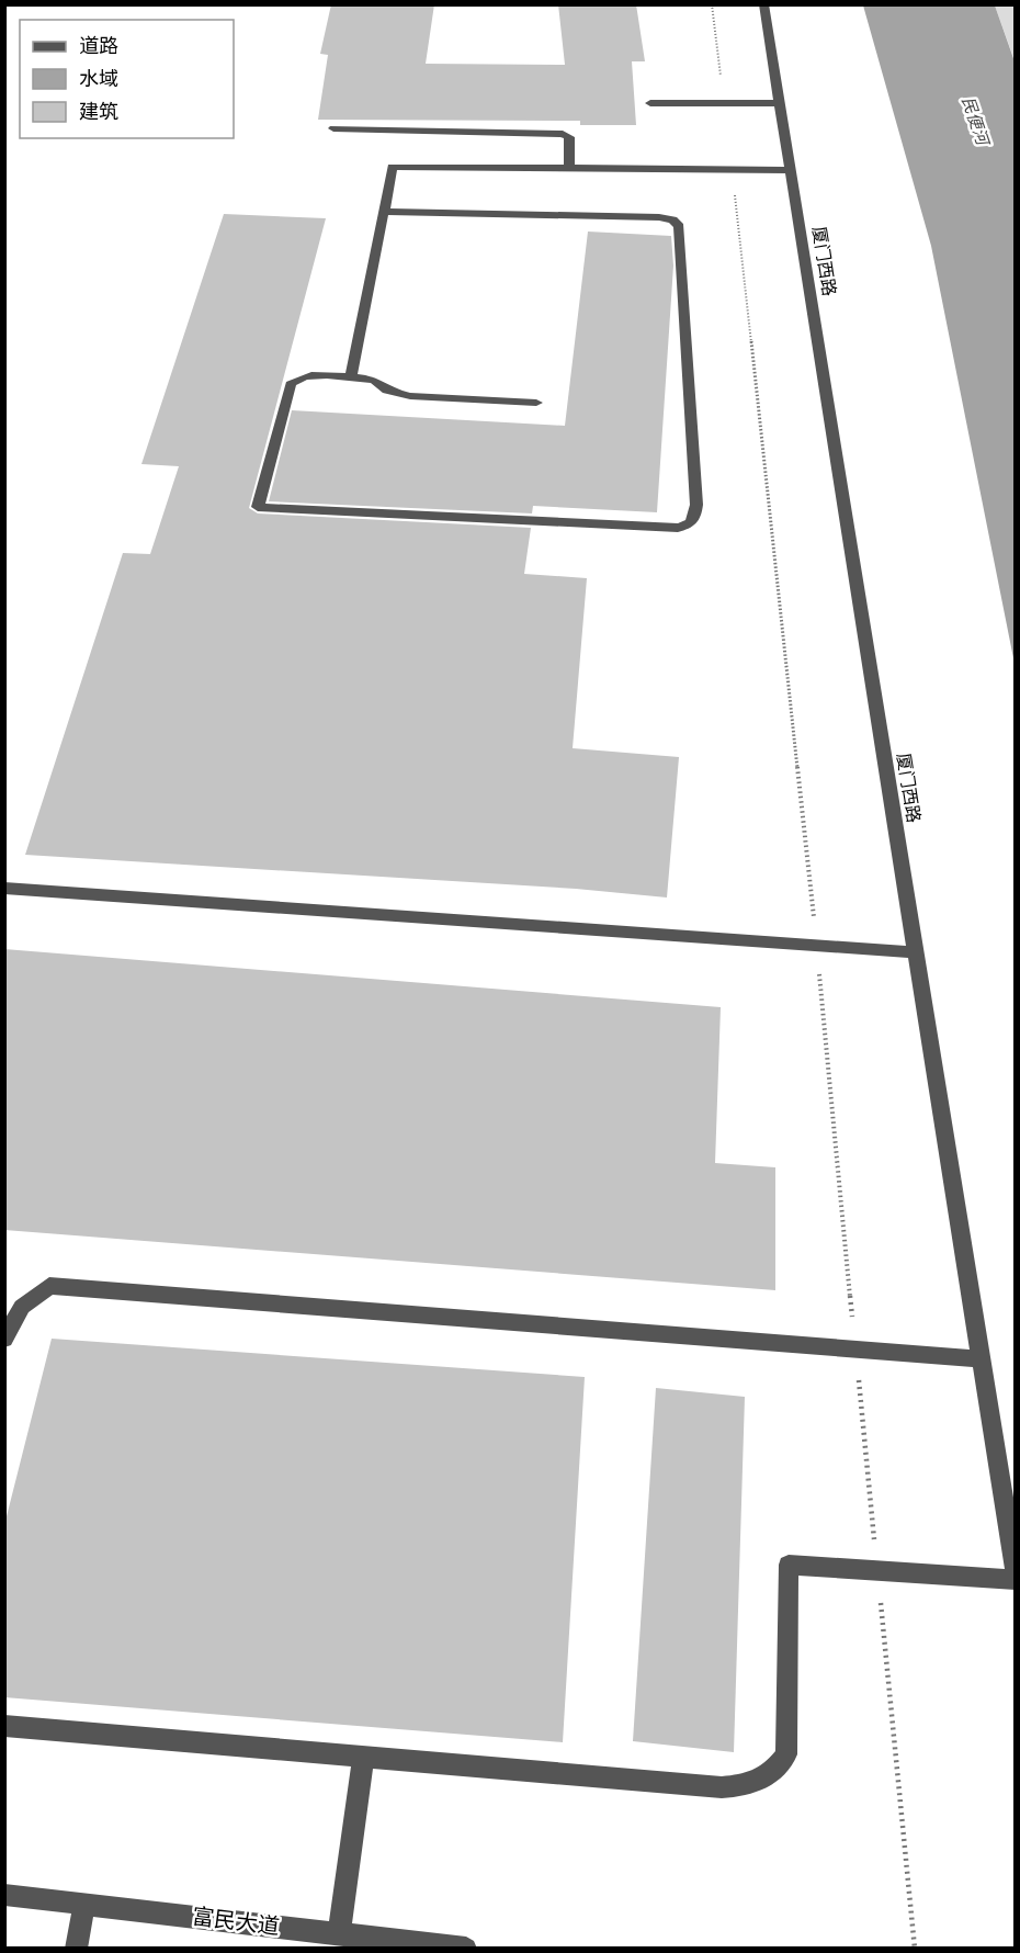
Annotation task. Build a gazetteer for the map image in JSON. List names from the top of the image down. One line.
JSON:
{"streets":{"street":["厦门西路","富民大道"]},"water":["民便河"],"legend":["道路","水域","建筑"]}
